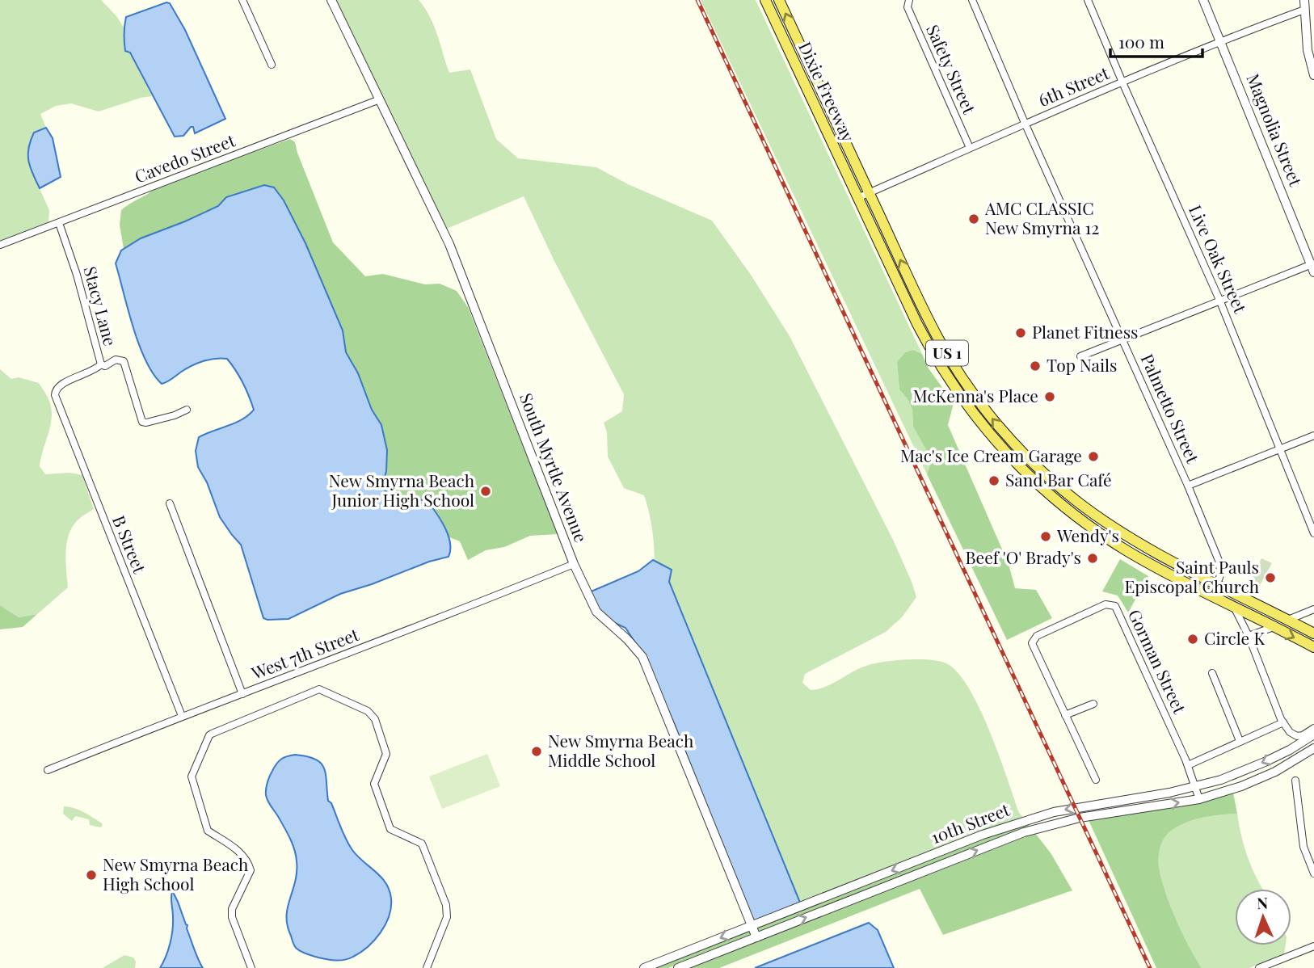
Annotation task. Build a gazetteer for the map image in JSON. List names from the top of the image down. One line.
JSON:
{"streets":{"main road":["Dixie Freeway","US 1"],"street":["Safety Street","6th Street","Magnolia Street","Cavedo Street","Live Oak Street","Stacy Lane","Palmetto Street","South Myrtle Avenue","B Street","West 7th Street","Gorman Street","10th Street"]},"crossings":[["Safety Street","6th Street"],["6th Street","Dixie Freeway"],["6th Street","Magnolia Street"],["6th Street","Live Oak Street"],["6th Street","US 1"],["6th Street","Palmetto Street"],["Dixie Freeway","US 1"],["Cavedo Street","Stacy Lane"],["Cavedo Street","South Myrtle Avenue"],["Stacy Lane","B Street"],["US 1","Palmetto Street"],["South Myrtle Avenue","West 7th Street"],["South Myrtle Avenue","10th Street"],["B Street","West 7th Street"],["Gorman Street","10th Street"]],"places":["AMC CLASSIC New Smyrna 12","Planet Fitness","Top Nails","McKenna's Place","Mac's Ice Cream Garage","Sand Bar Café","New Smyrna Beach Junior High School","Wendy's","Beef 'O' Brady's","Saint Pauls Episcopal Church","Circle K","New Smyrna Beach Middle School","New Smyrna Beach High School"],"scale_bar":"100 m","north":"top"}
